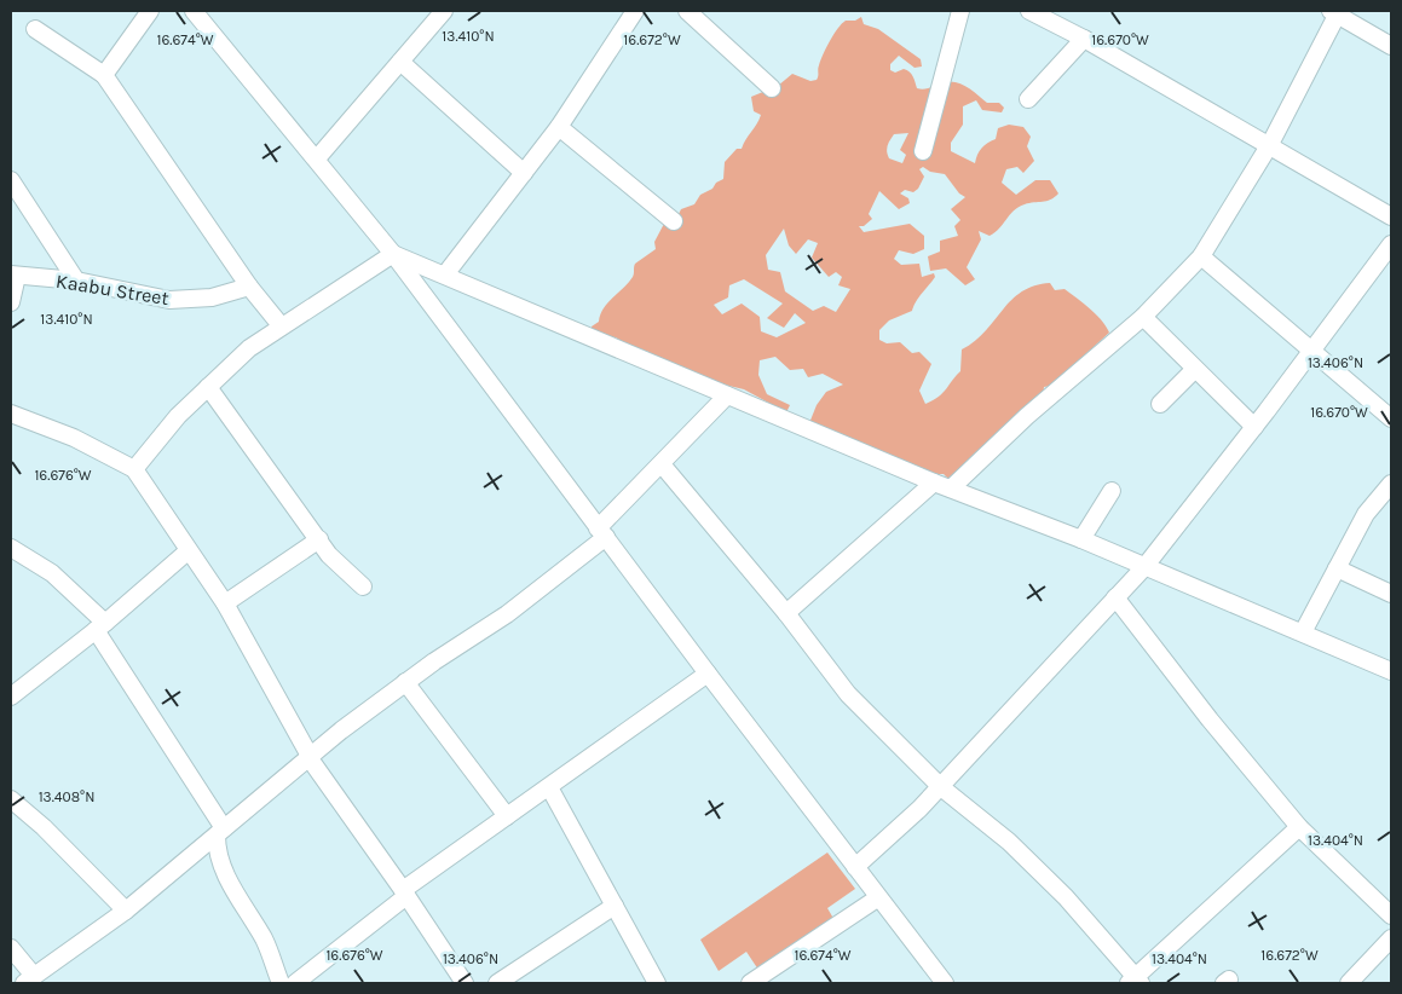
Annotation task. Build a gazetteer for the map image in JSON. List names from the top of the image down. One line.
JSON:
{"streets":{"street":["Kaabu Street"]},"coordinates":["13.410°N","16.674°W","16.672°W","16.670°W","13.406°N","16.676°W","13.408°N","13.404°N"]}
